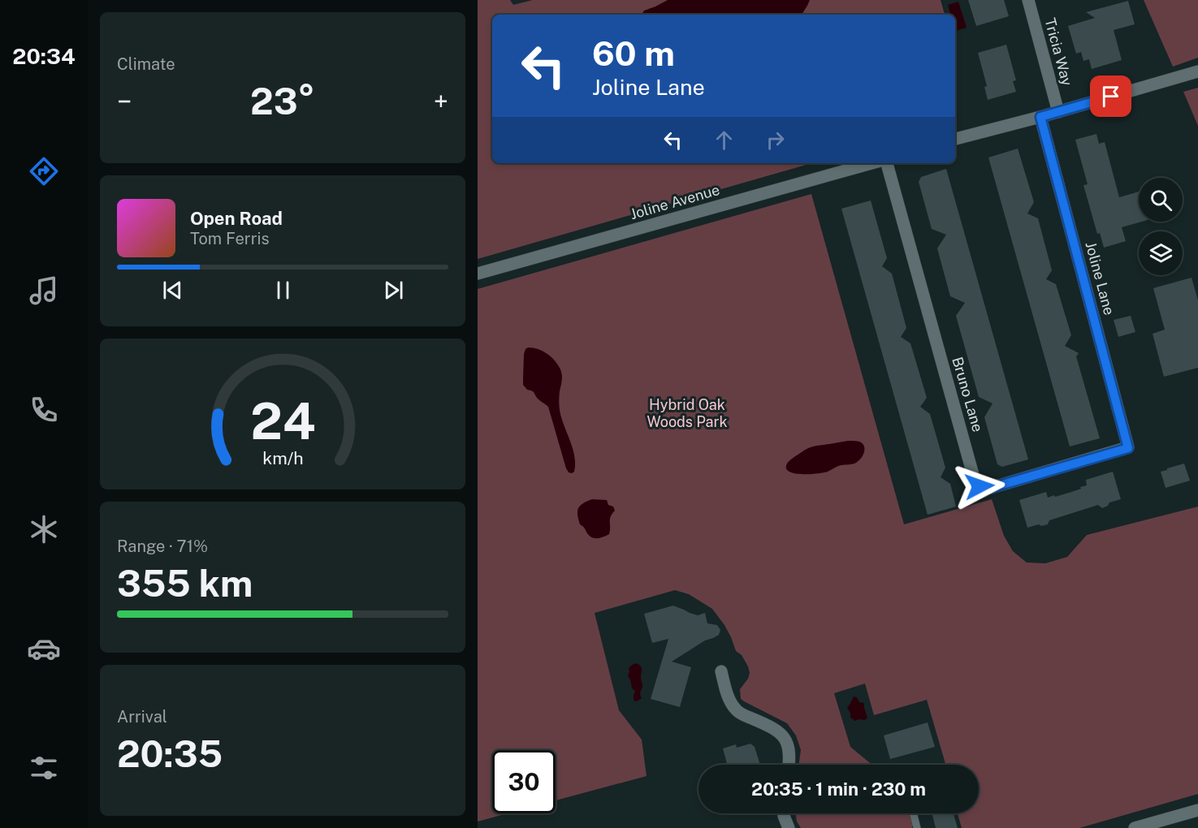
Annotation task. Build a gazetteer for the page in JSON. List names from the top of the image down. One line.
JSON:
{"streets":{"street":["Tricia Way","Joline Avenue","Joline Lane","Bruno Lane"]},"crossings":[["Joline Lane","Bruno Lane"]],"parks":["Hybrid Oak Woods Park"],"page":{"tabs":"20:34","tile":["Climate",["Range · 71%","355 km"],["Arrival","20:35"]],"turn":["60 m","Joline Lane"],"heat":["−","23°","+"],"song":["Open Road","Tom Ferris"],"limit":"30","trip":"20:35 · 1 min · 230 m","gauge":["24","km/h"]}}
